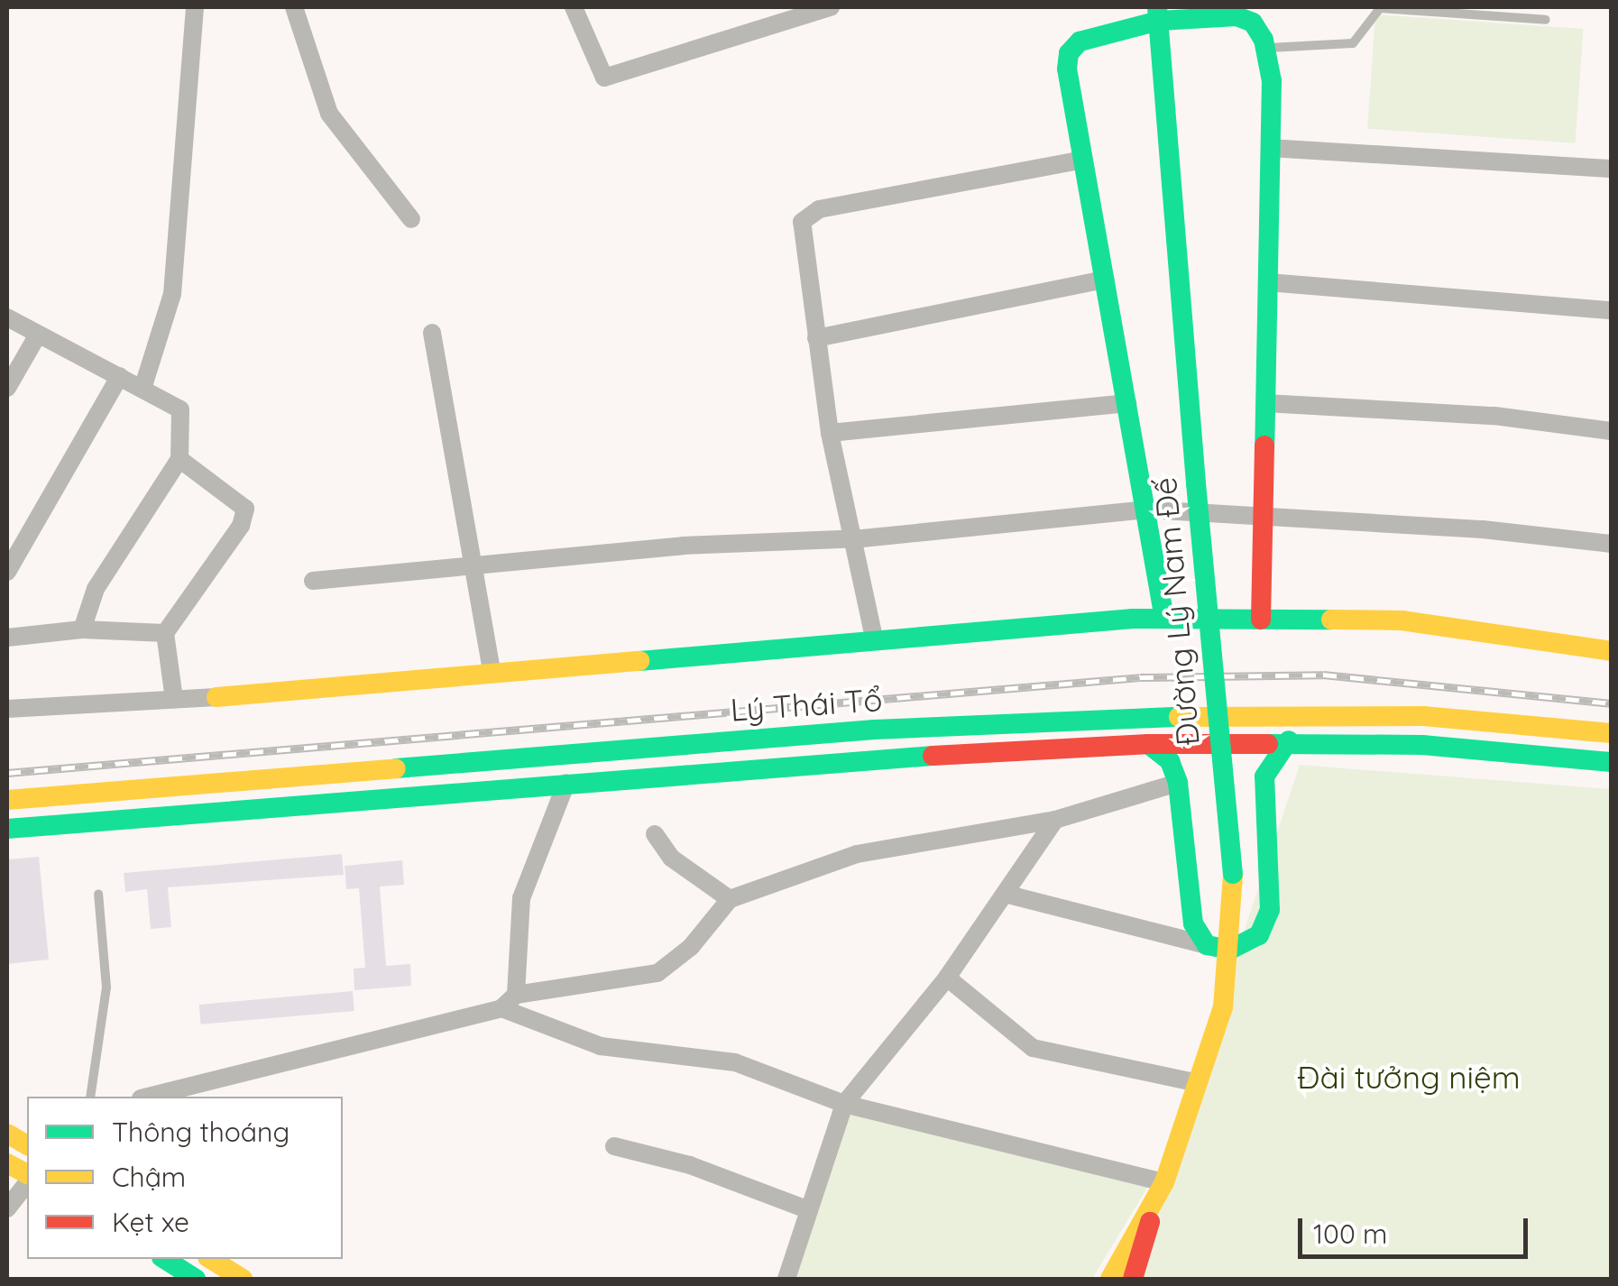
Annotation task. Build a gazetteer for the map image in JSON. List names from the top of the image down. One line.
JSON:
{"streets":{"street":["Đường Lý Nam Đế","Lý Thái Tổ"]},"parks":["Đài tưởng niệm"],"legend":["Thông thoáng","Chậm","Kẹt xe"],"scale_bar":"100 m"}
